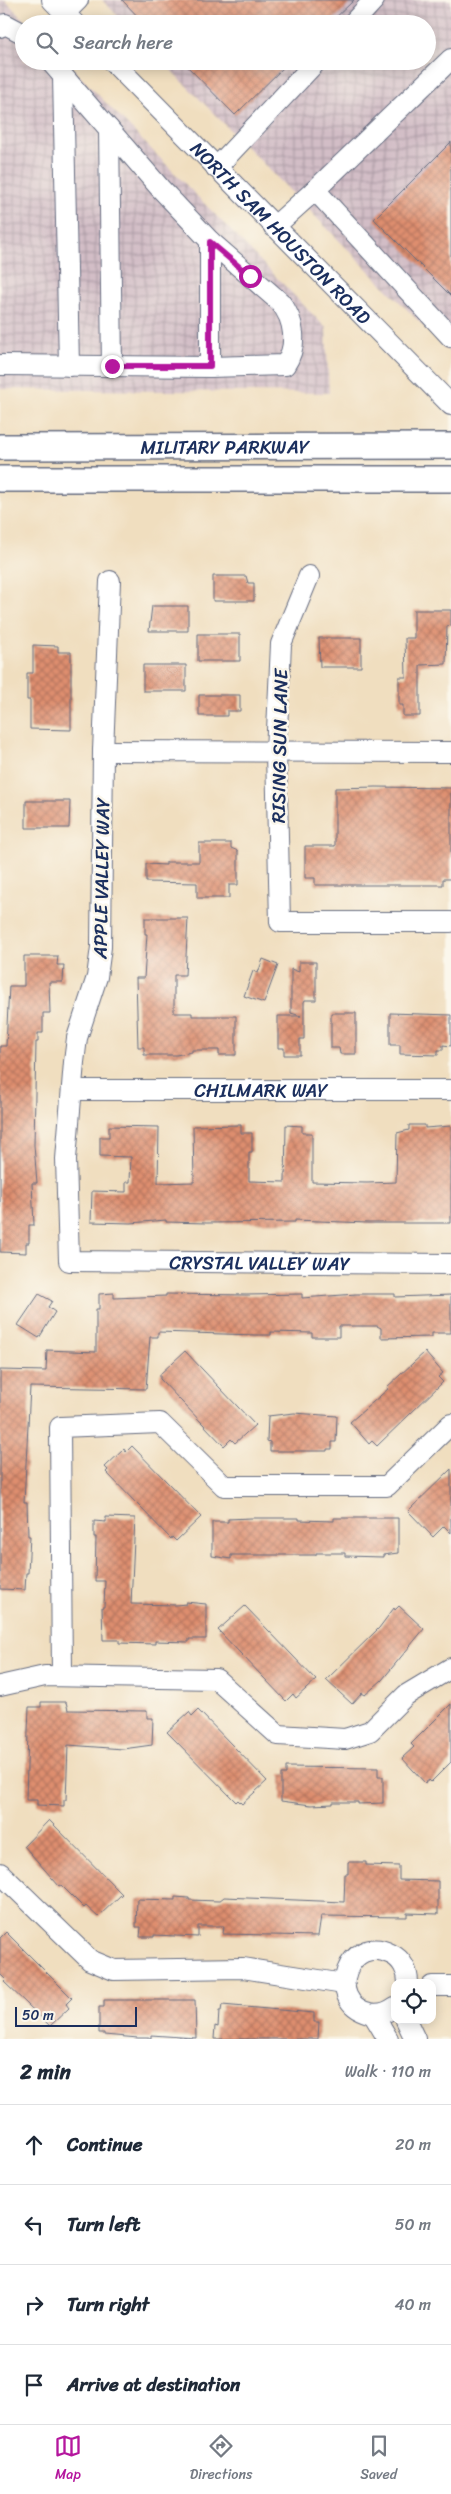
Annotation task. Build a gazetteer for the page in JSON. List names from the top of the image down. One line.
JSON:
{"streets":{"main road":["MILITARY PARKWAY"],"street":["NORTH SAM HOUSTON ROAD","RISING SUN LANE","APPLE VALLEY WAY","CHILMARK WAY","CRYSTAL VALLEY WAY"]},"crossings":[["APPLE VALLEY WAY","CHILMARK WAY"],["APPLE VALLEY WAY","CRYSTAL VALLEY WAY"]],"scale_bar":"50 m","page":{"search":"Search here","scale":"50 m","heading":["2 min","Walk · 110 m"],"list":[["Continue","20 m"],["Turn left","50 m"],["Turn right","40 m"],"Arrive at destination"],"nav":["Map","Directions","Saved"]}}
